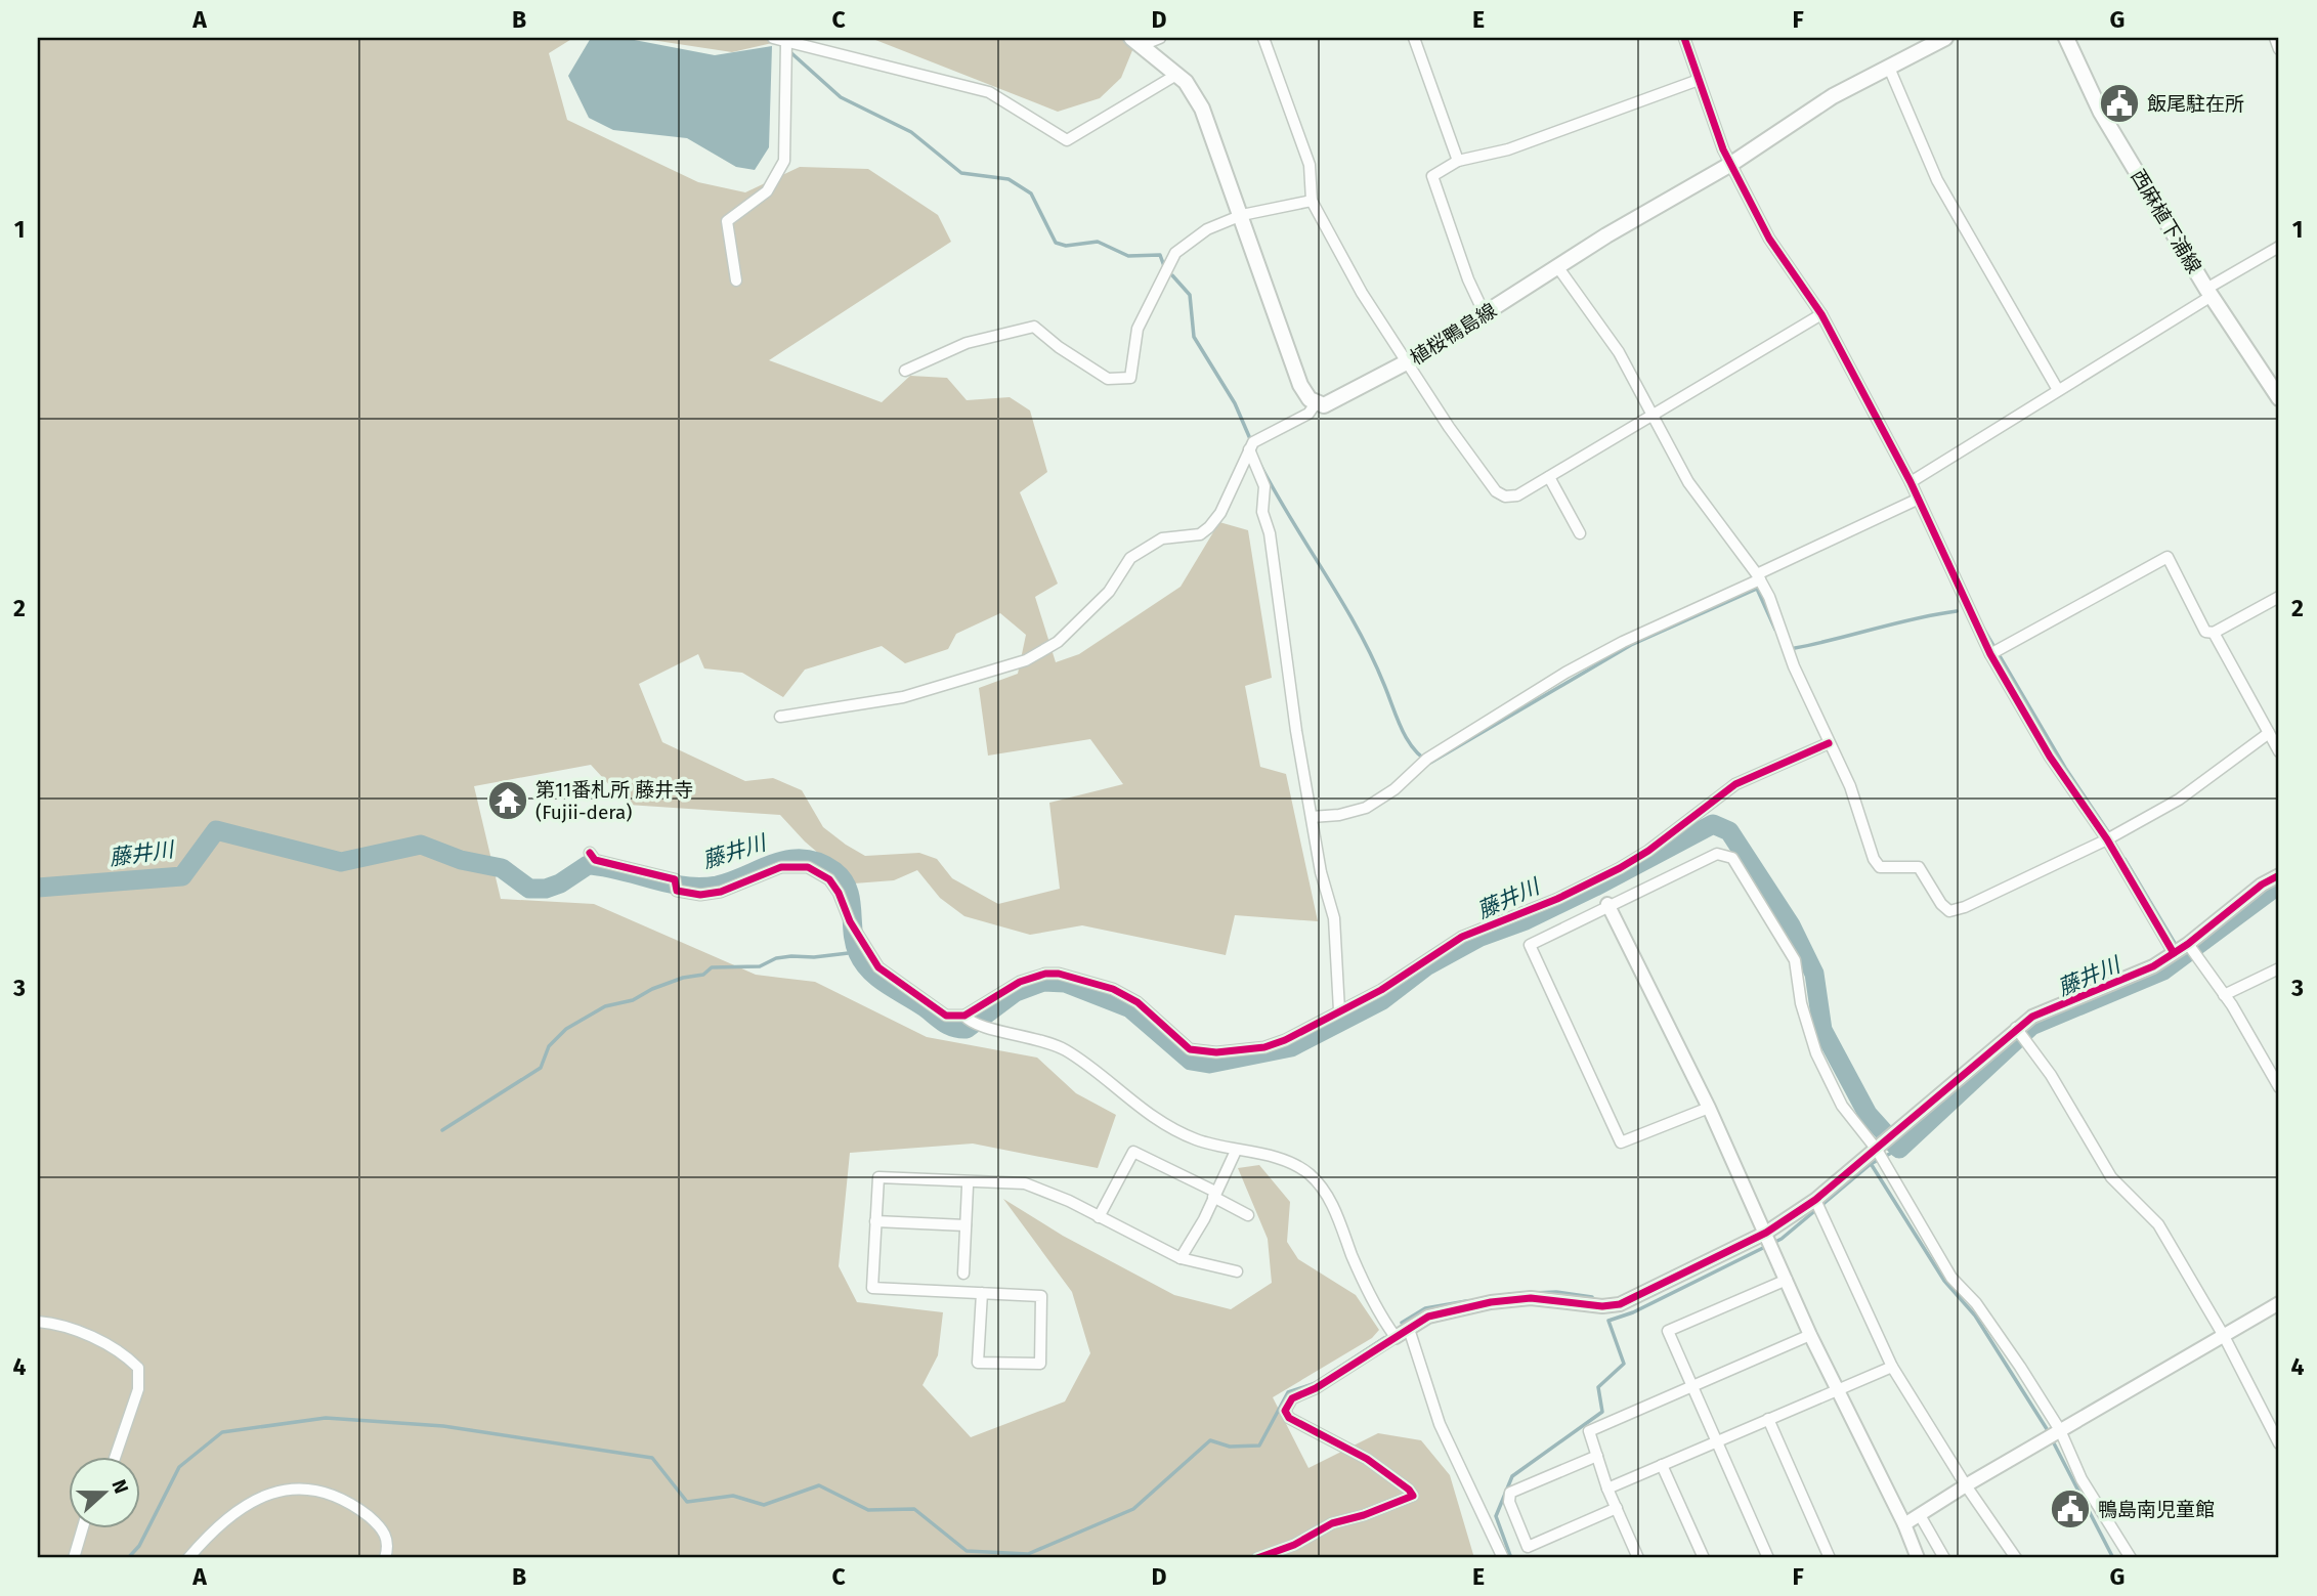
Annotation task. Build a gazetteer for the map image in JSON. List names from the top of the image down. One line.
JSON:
{"streets":{"main road":["西麻植下浦線","植桜鴨島線"]},"water":["藤井川"],"places":{"public building":["飯尾駐在所","鴨島南児童館"],"temple":["第11番札所 藤井寺 (Fujii-dera)"]},"north":"right","grid":{"columns":["A","B","C","D","E","F","G"],"rows":["1","2","3","4"]}}
